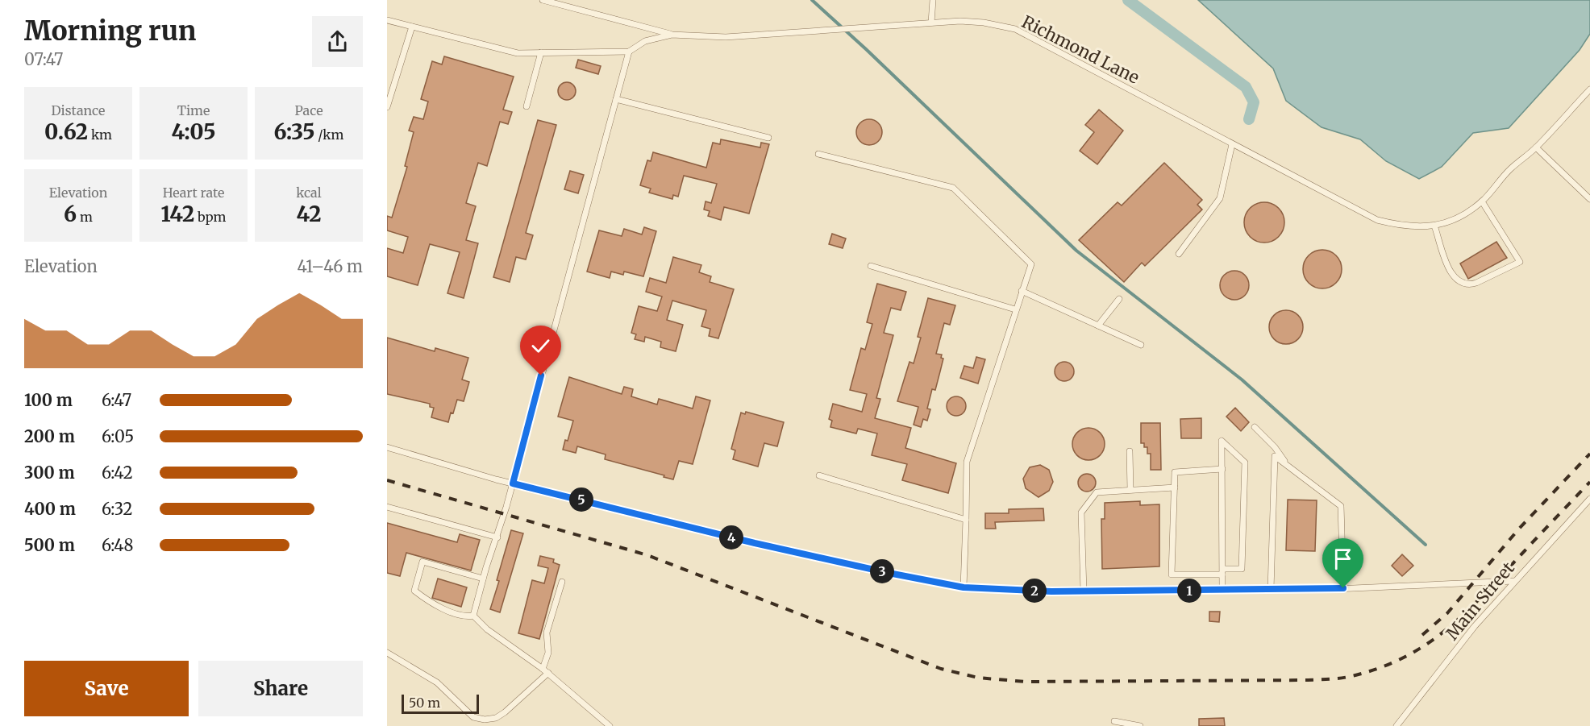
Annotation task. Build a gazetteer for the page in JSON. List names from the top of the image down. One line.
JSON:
{"streets":{"lane":["Richmond Lane","Main Street"]},"scale_bar":"50 m","page":{"heading":["Morning run","07:47"],"stats":[["Distance","0.62 km"],["Time","4:05"],["Pace","6:35 /km"],["Elevation","6 m"],["Heart rate","142 bpm"],["kcal","42"]],"chart":["Elevation","41–46 m"],"list":[{"name":"100 m","note":"6:47"},{"name":"200 m","note":"6:05"},{"name":"300 m","note":"6:42"},{"name":"400 m","note":"6:32"},{"name":"500 m","note":"6:48"}],"pins":["5","4","3","1","2"],"buttons":["Save","Share"],"scale":"50 m"}}
